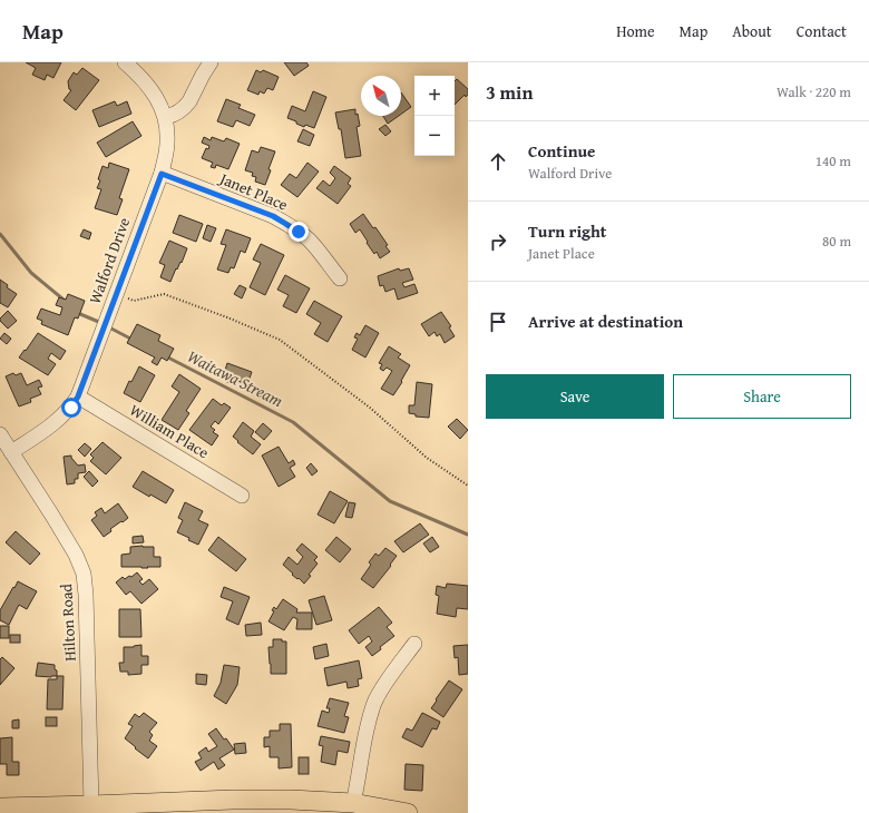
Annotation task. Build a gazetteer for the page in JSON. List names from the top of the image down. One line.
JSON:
{"streets":{"street":["Janet Place","Walford Drive","William Place","Hilton Road"]},"crossings":[["Janet Place","Walford Drive"],["Walford Drive","William Place"],["Walford Drive","Hilton Road"]],"water":["Waitawa Stream"],"north":"top left","page":{"header":"Map","nav":["Home","Map","About","Contact"],"heading":["3 min","Walk · 220 m"],"map_buttons":["+","−"],"list":[["Continue","Walford Drive","140 m"],["Turn right","Janet Place","80 m"],"Arrive at destination"],"buttons":["Save","Share"]}}
